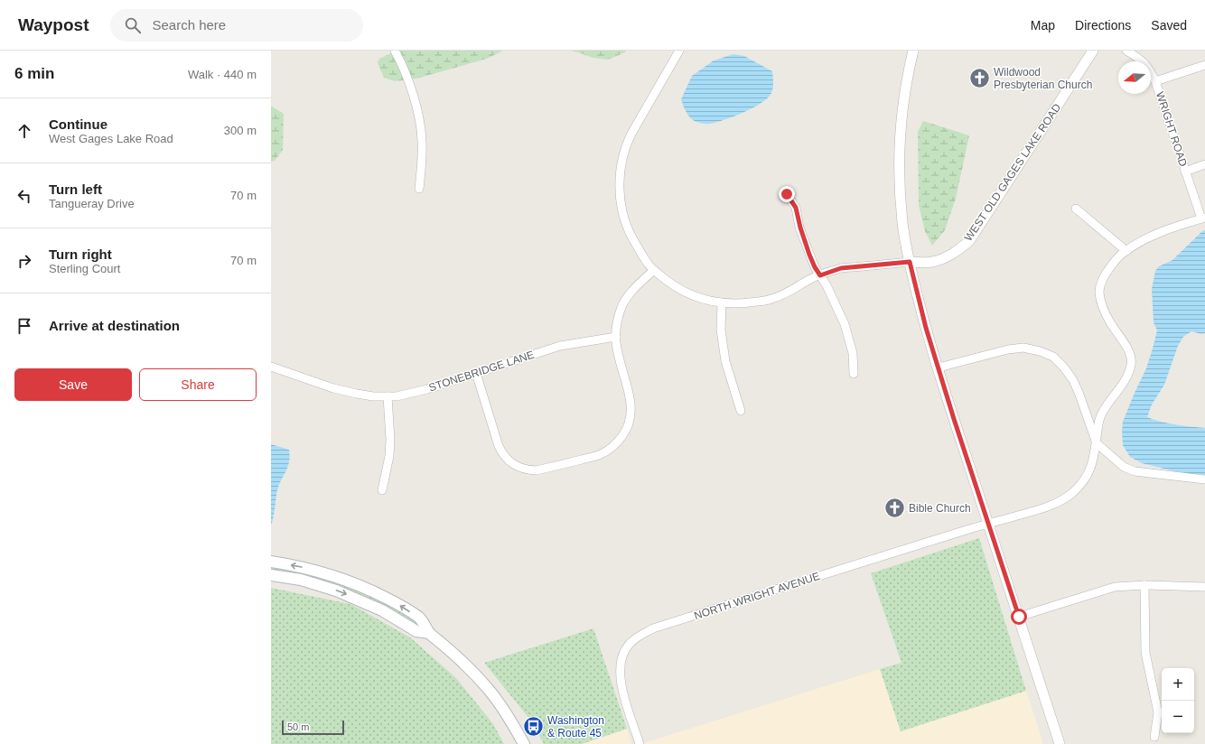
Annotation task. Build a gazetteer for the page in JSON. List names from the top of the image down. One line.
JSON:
{"streets":{"street":["WRIGHT ROAD","WEST OLD GAGES LAKE ROAD","STONEBRIDGE LANE","NORTH WRIGHT AVENUE"]},"crossings":[["WRIGHT ROAD","NORTH WRIGHT AVENUE"]],"places":{"church":["Wildwood Presbyterian Church","Bible Church"],"bus stop":["Washington & Route 45"]},"scale_bar":"50 m","north":"left","page":{"header":"Waypost","search":"Search here","nav":["Map","Directions","Saved"],"heading":["6 min","Walk · 440 m"],"list":[["Continue","West Gages Lake Road","300 m"],["Turn left","Tangueray Drive","70 m"],["Turn right","Sterling Court","70 m"],"Arrive at destination"],"buttons":["Save","Share"],"map_buttons":["+","−"],"scale":"50 m"}}
